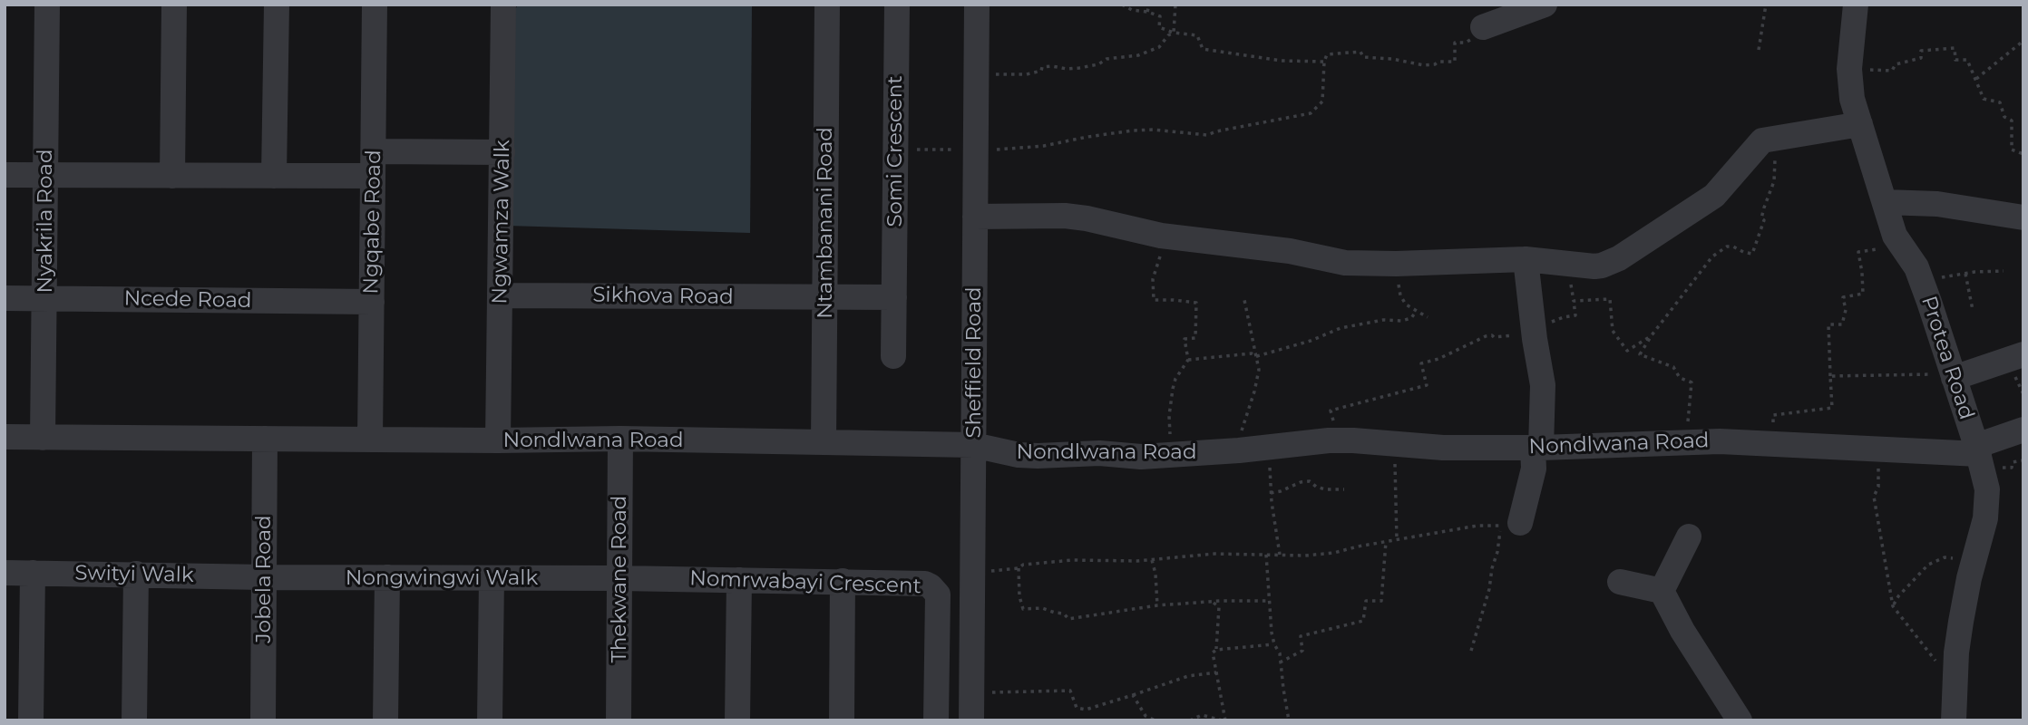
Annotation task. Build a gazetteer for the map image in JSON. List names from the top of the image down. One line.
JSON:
{"streets":{"street":["Somi Crescent","Nyakrila Road","Ngqabe Road","Ngwamza Walk","Ntambanani Road","Sikhova Road","Ncede Road","Protea Road","Sheffield Road","Nondlwana Road","Swityi Walk","Nongwingwi Walk","Jobela Road","Thekwane Road","Nomrwabayi Crescent"]},"crossings":[["Nyakrila Road","Ncede Road"],["Nyakrila Road","Nondlwana Road"],["Ngqabe Road","Ncede Road"],["Ngqabe Road","Nondlwana Road"],["Ngwamza Walk","Sikhova Road"],["Ngwamza Walk","Nondlwana Road"],["Ntambanani Road","Sikhova Road"],["Ntambanani Road","Nondlwana Road"],["Protea Road","Nondlwana Road"],["Sheffield Road","Nondlwana Road"],["Nondlwana Road","Jobela Road"],["Nondlwana Road","Thekwane Road"],["Swityi Walk","Nongwingwi Walk"],["Swityi Walk","Jobela Road"],["Nongwingwi Walk","Jobela Road"],["Nongwingwi Walk","Thekwane Road"],["Nongwingwi Walk","Nomrwabayi Crescent"],["Thekwane Road","Nomrwabayi Crescent"]]}
